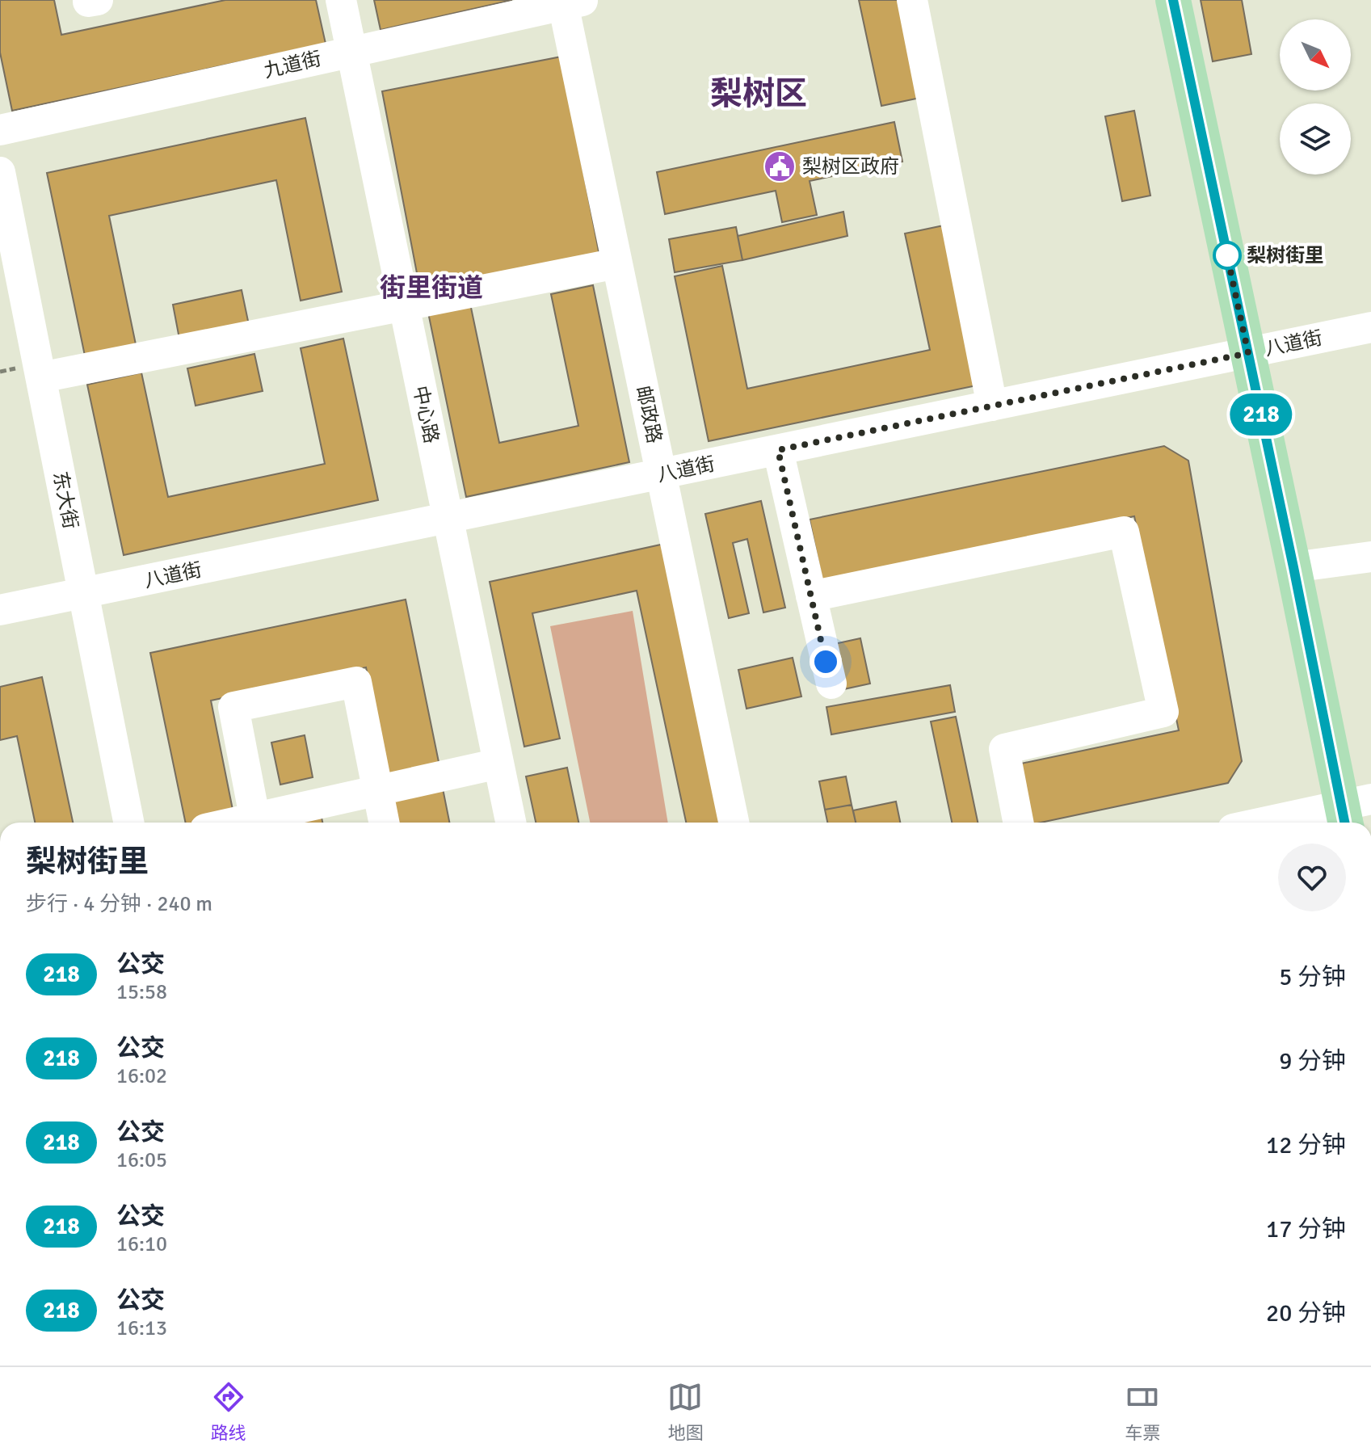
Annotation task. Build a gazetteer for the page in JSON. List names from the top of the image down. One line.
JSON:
{"streets":{"street":["九道街","八道街","中心路","邮政路","东大街"]},"crossings":[["九道街","中心路"],["九道街","邮政路"],["八道街","中心路"],["八道街","邮政路"],["八道街","东大街"]],"districts":["梨树区","街里街道"],"places":{"public building":["梨树区政府"],"other":["梨树街里"]},"lines":["bus line 218"],"north":"bottom right","page":{"on_map":"218","heading":["梨树街里","步行 · 4 分钟 · 240 m"],"list":[{"mark":"218","name":"公交","note":"15:58","value":"5 分钟"},{"mark":"218","name":"公交","note":"16:02","value":"9 分钟"},{"mark":"218","name":"公交","note":"16:05","value":"12 分钟"},{"mark":"218","name":"公交","note":"16:10","value":"17 分钟"},{"mark":"218","name":"公交","note":"16:13","value":"20 分钟"}],"tabs":["路线","地图","车票"]}}
